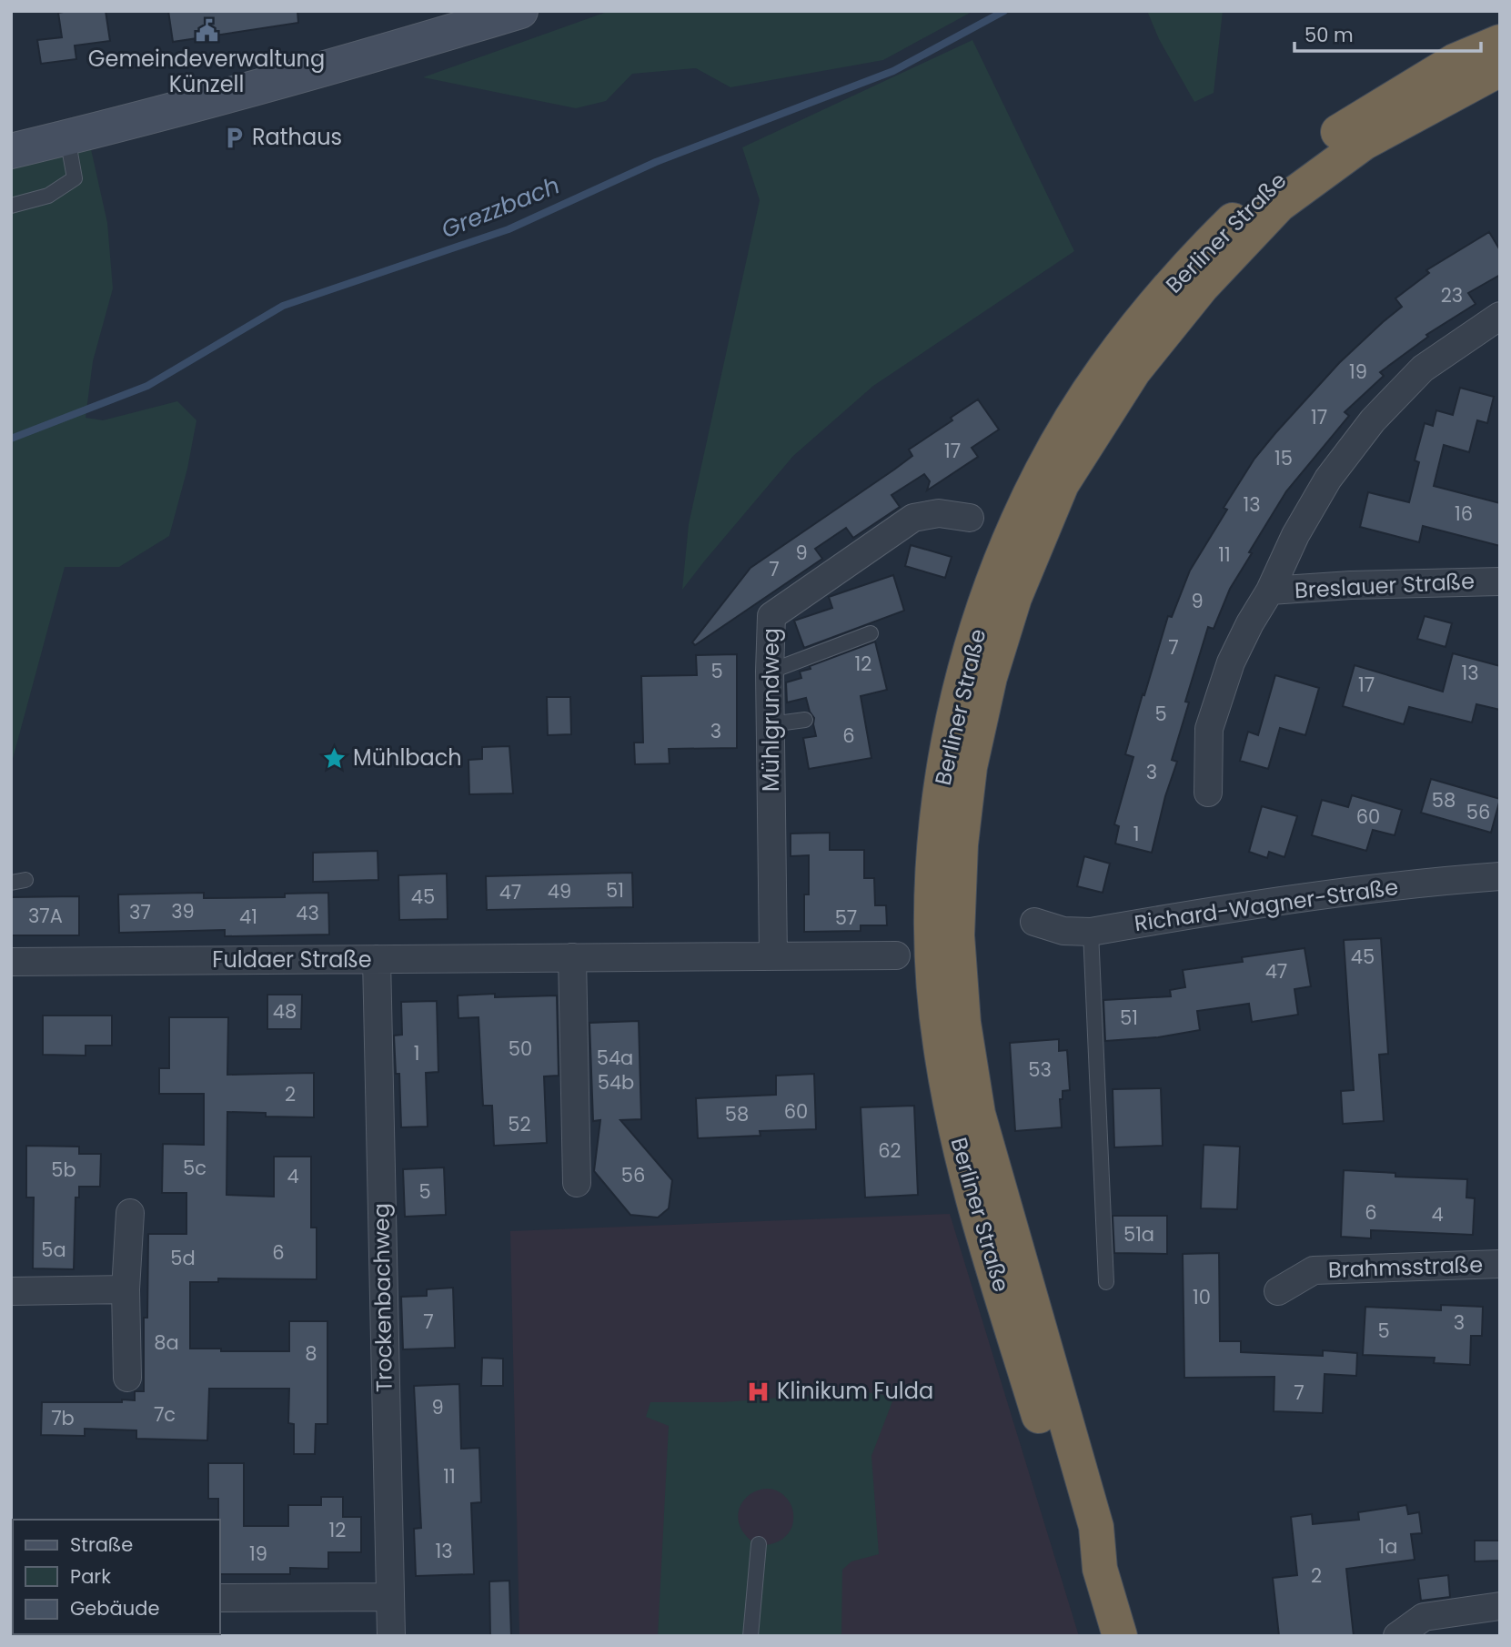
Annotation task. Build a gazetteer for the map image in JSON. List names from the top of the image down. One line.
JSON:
{"streets":{"highway":["Berliner Straße"],"street":["Breslauer Straße","Mühlgrundweg","Richard-Wagner-Straße","Fuldaer Straße","Brahmsstraße","Trockenbachweg"]},"crossings":[["Mühlgrundweg","Fuldaer Straße"],["Fuldaer Straße","Trockenbachweg"]],"water":["Grezzbach"],"places":{"public building":["Gemeindeverwaltung Künzell"],"parking":["Rathaus"],"place":["Mühlbach"],"hospital":["Klinikum Fulda"]},"house_numbers":["23","19","17","17","15","13","16","9","11","7","9","7","12","5","13","17","5","3","6","3","58","56","60","1","51","49","47","45","39","37","43","37A","41","57","45","47","48","51","50","1","54a","53","54b","2","60","58","52","62","5c","5b","56","4","5","6","4","51a","5a","6","5d","10","7","3","5","8a","8","7","9","7c","7b","11","12","1a","13","19","2"],"legend":["Straße","Park","Gebäude"],"scale_bar":"50 m"}
